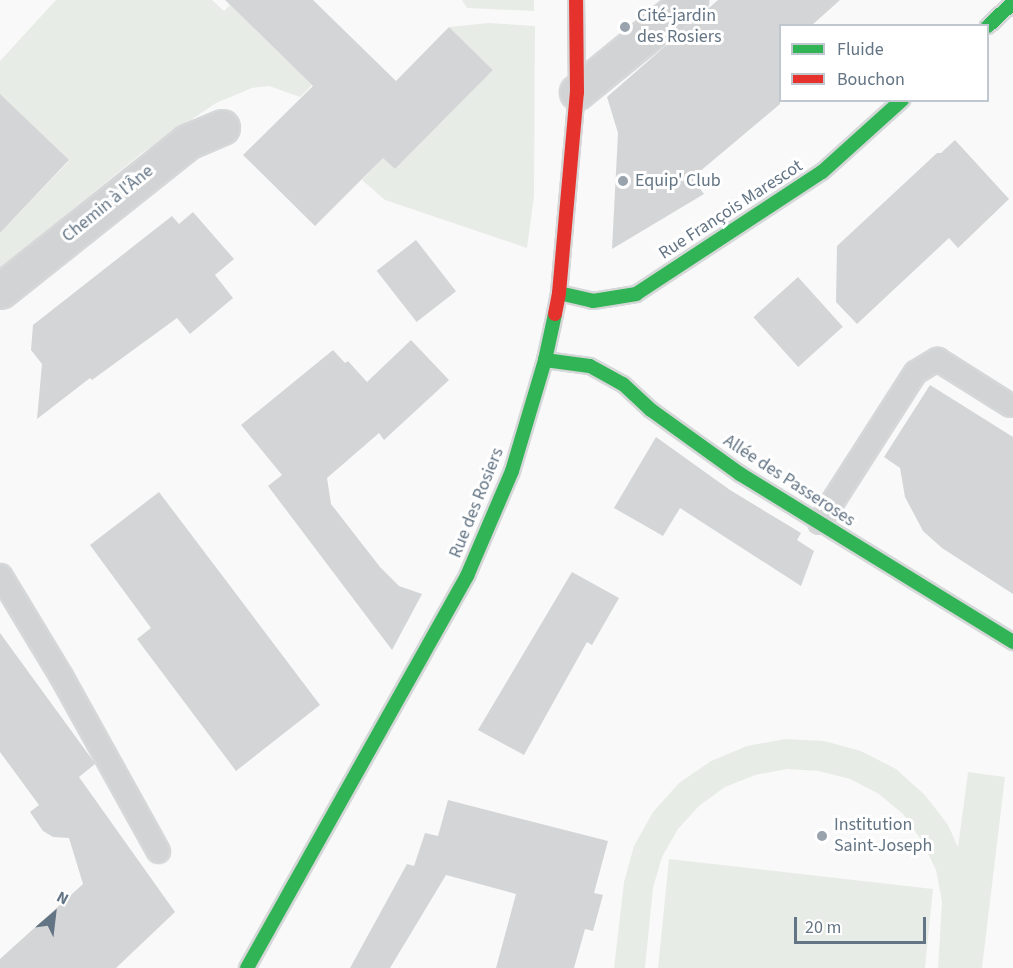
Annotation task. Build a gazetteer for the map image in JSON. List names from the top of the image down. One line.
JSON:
{"streets":{"street":["Chemin à l'Âne","Rue François Marescot","Allée des Passeroses","Rue des Rosiers"]},"crossings":[["Rue François Marescot","Rue des Rosiers"],["Allée des Passeroses","Rue des Rosiers"]],"places":["Cité-jardin des Rosiers","Equip' Club","Institution Saint-Joseph"],"legend":["Fluide","Bouchon"],"scale_bar":"20 m","north":"top right"}
